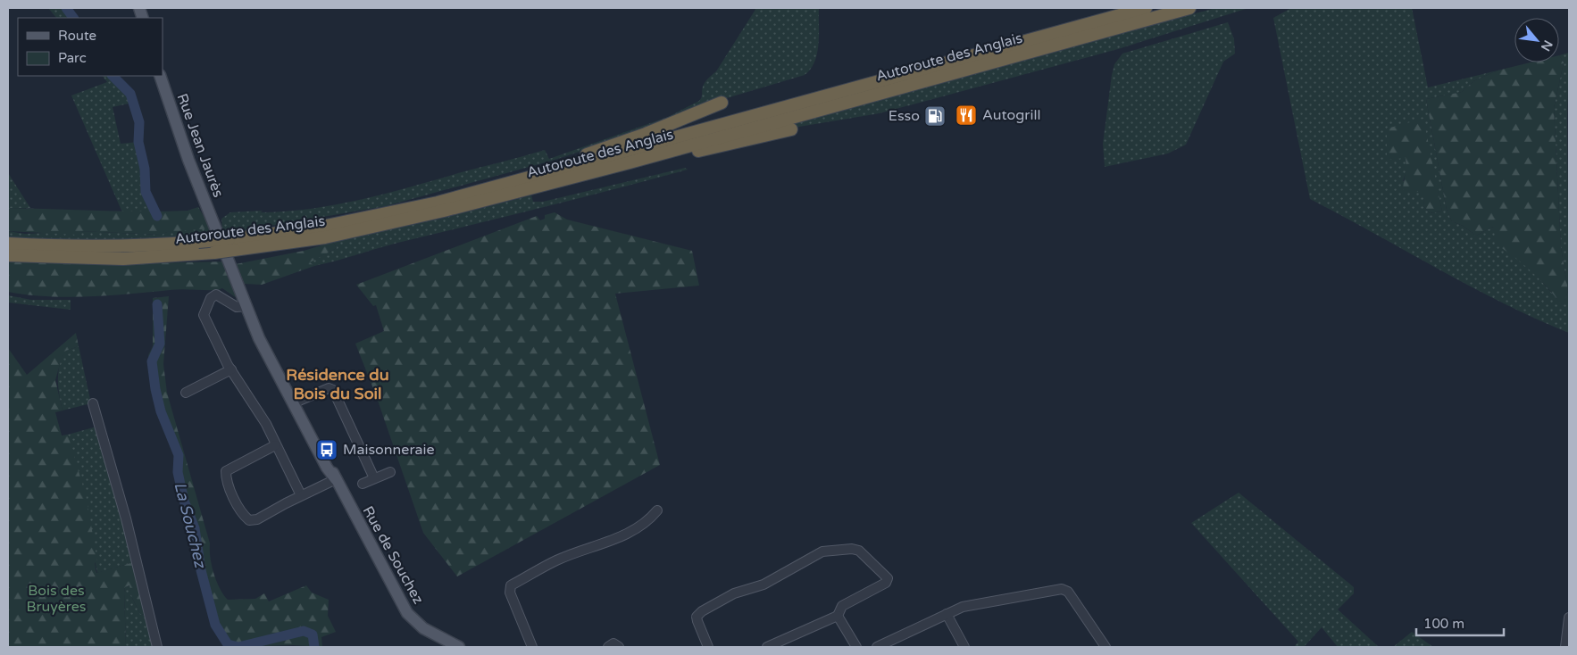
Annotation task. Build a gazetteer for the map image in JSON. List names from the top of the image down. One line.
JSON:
{"streets":{"highway":["Autoroute des Anglais"],"main road":["Rue Jean Jaurès","Rue de Souchez"]},"crossings":[["Rue Jean Jaurès","Rue de Souchez"]],"districts":["Résidence du Bois du Soil"],"water":["La Souchez"],"parks":["Bois des Bruyères"],"places":{"restaurant":["Autogrill"],"fuel station":["Esso"],"bus stop":["Maisonneraie"]},"legend":["Route","Parc"],"scale_bar":"100 m","north":"bottom right"}
